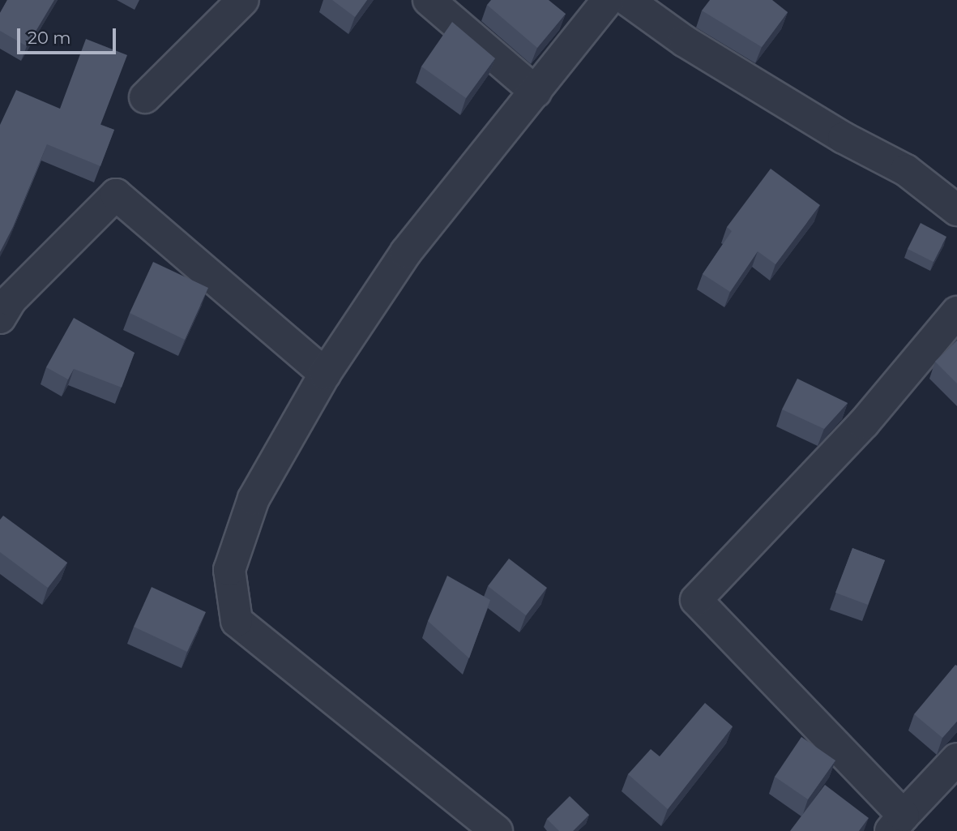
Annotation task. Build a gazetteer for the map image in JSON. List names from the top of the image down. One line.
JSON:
{"scale_bar":"20 m"}
